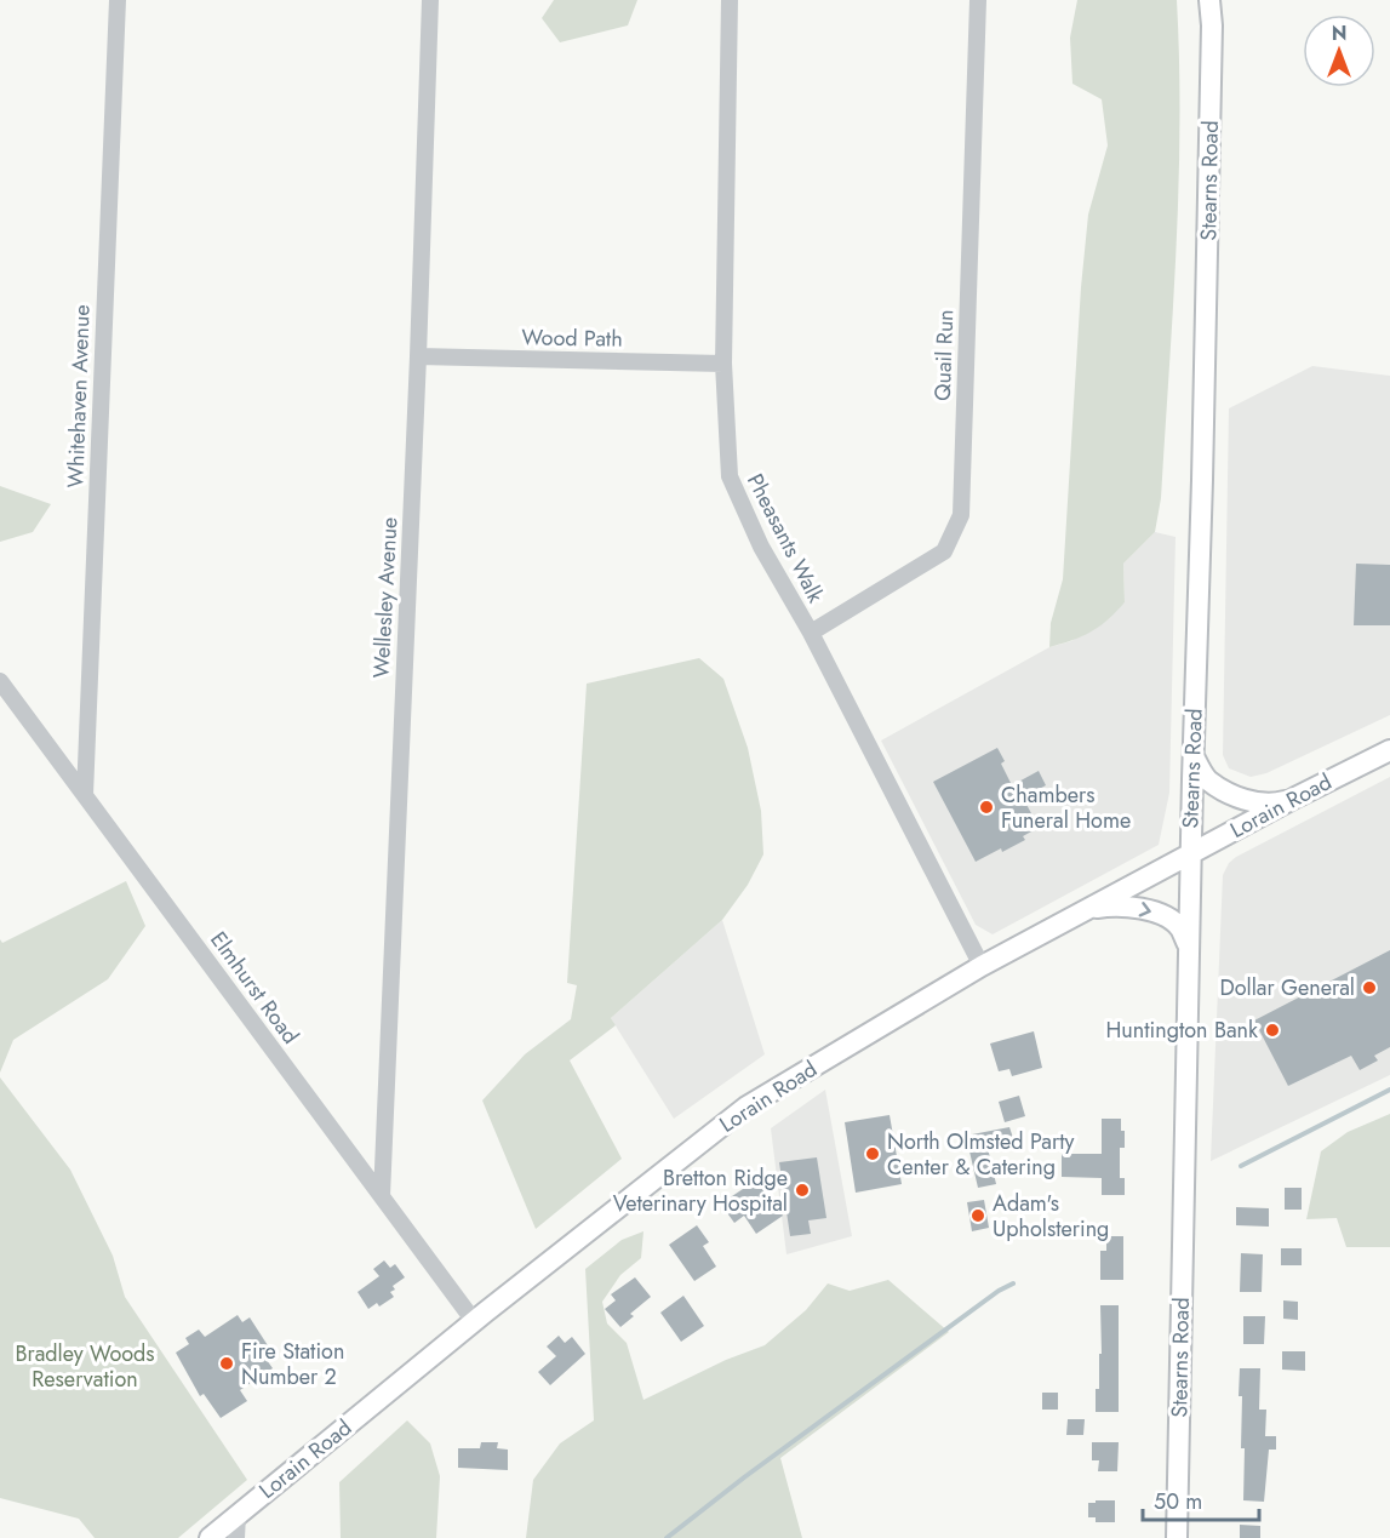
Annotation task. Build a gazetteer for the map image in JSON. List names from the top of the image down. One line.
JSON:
{"streets":{"main road":["Stearns Road","Lorain Road"],"street":["Wood Path","Quail Run","Whitehaven Avenue","Pheasants Walk","Wellesley Avenue","Elmhurst Road"]},"crossings":[["Stearns Road","Lorain Road"],["Wood Path","Pheasants Walk"],["Wood Path","Wellesley Avenue"],["Quail Run","Pheasants Walk"],["Whitehaven Avenue","Elmhurst Road"],["Pheasants Walk","Lorain Road"],["Wellesley Avenue","Elmhurst Road"],["Lorain Road","Elmhurst Road"]],"parks":["Bradley Woods Reservation"],"places":["Chambers Funeral Home","Dollar General","Huntington Bank","North Olmsted Party Center & Catering","Bretton Ridge Veterinary Hospital","Adam's Upholstering","Fire Station Number 2"],"scale_bar":"50 m","north":"top"}
